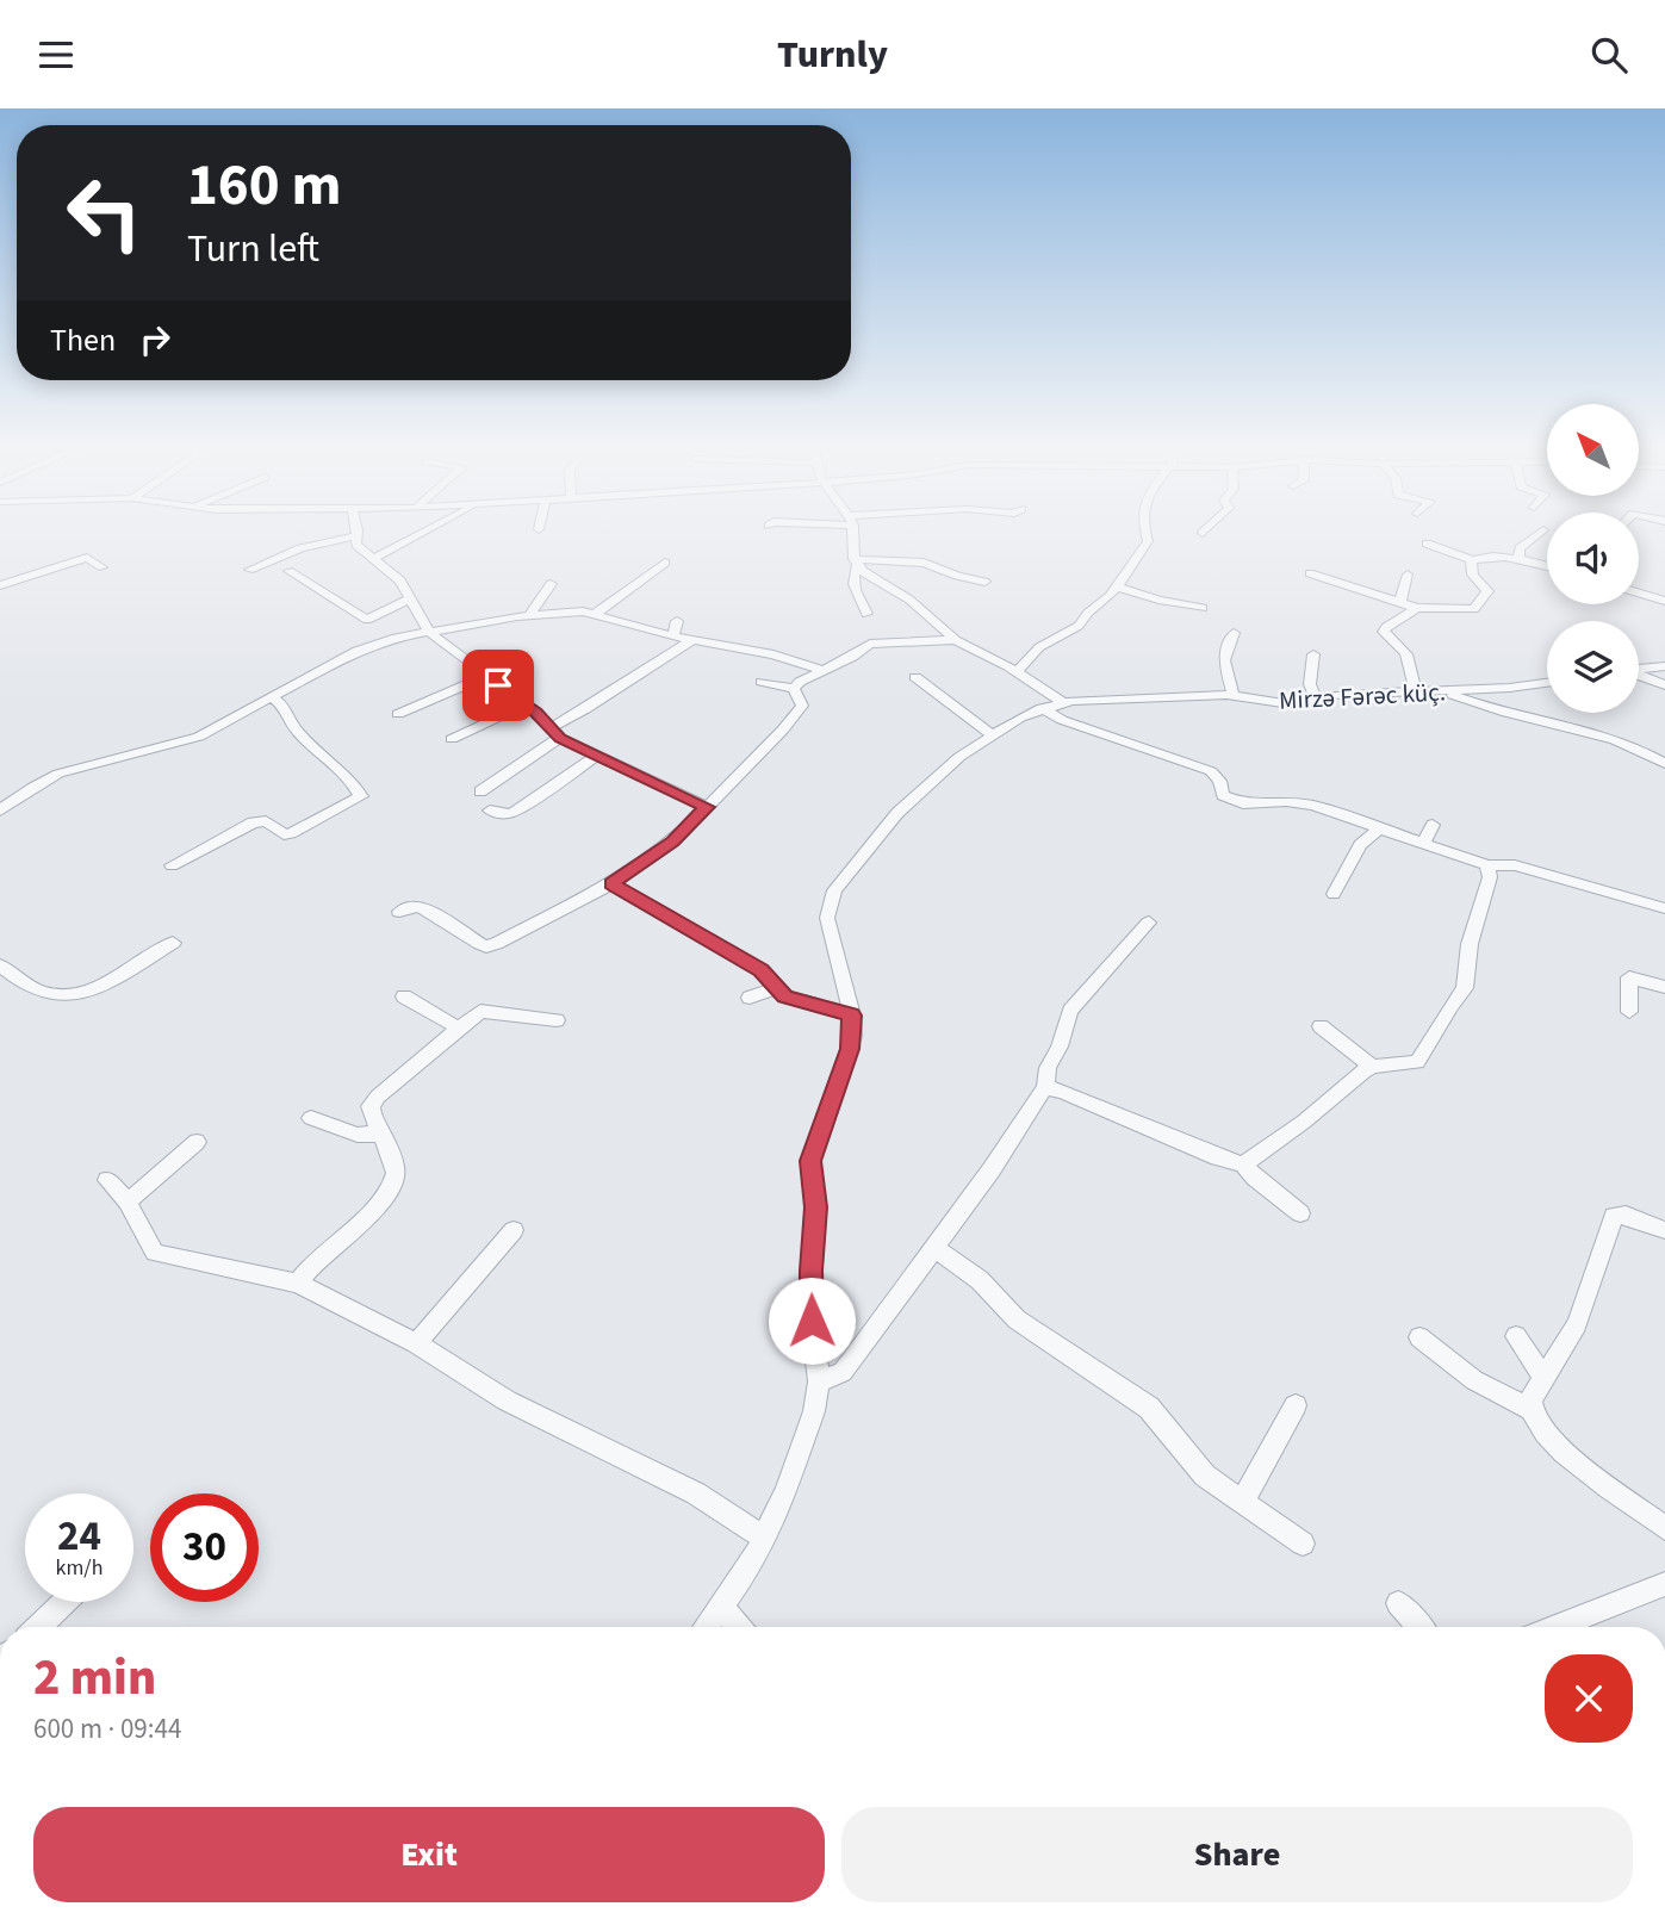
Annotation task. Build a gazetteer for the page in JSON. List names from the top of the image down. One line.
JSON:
{"streets":{"street":["Mirzə Fərəc küç."]},"north":"top left","page":{"header":"Turnly","turn":["160 m","Turn left"],"then":"Then","speed":"24 km/h","limit":"30","heading":["2 min","600 m · 09:44"],"buttons":["Exit","Share"]}}
